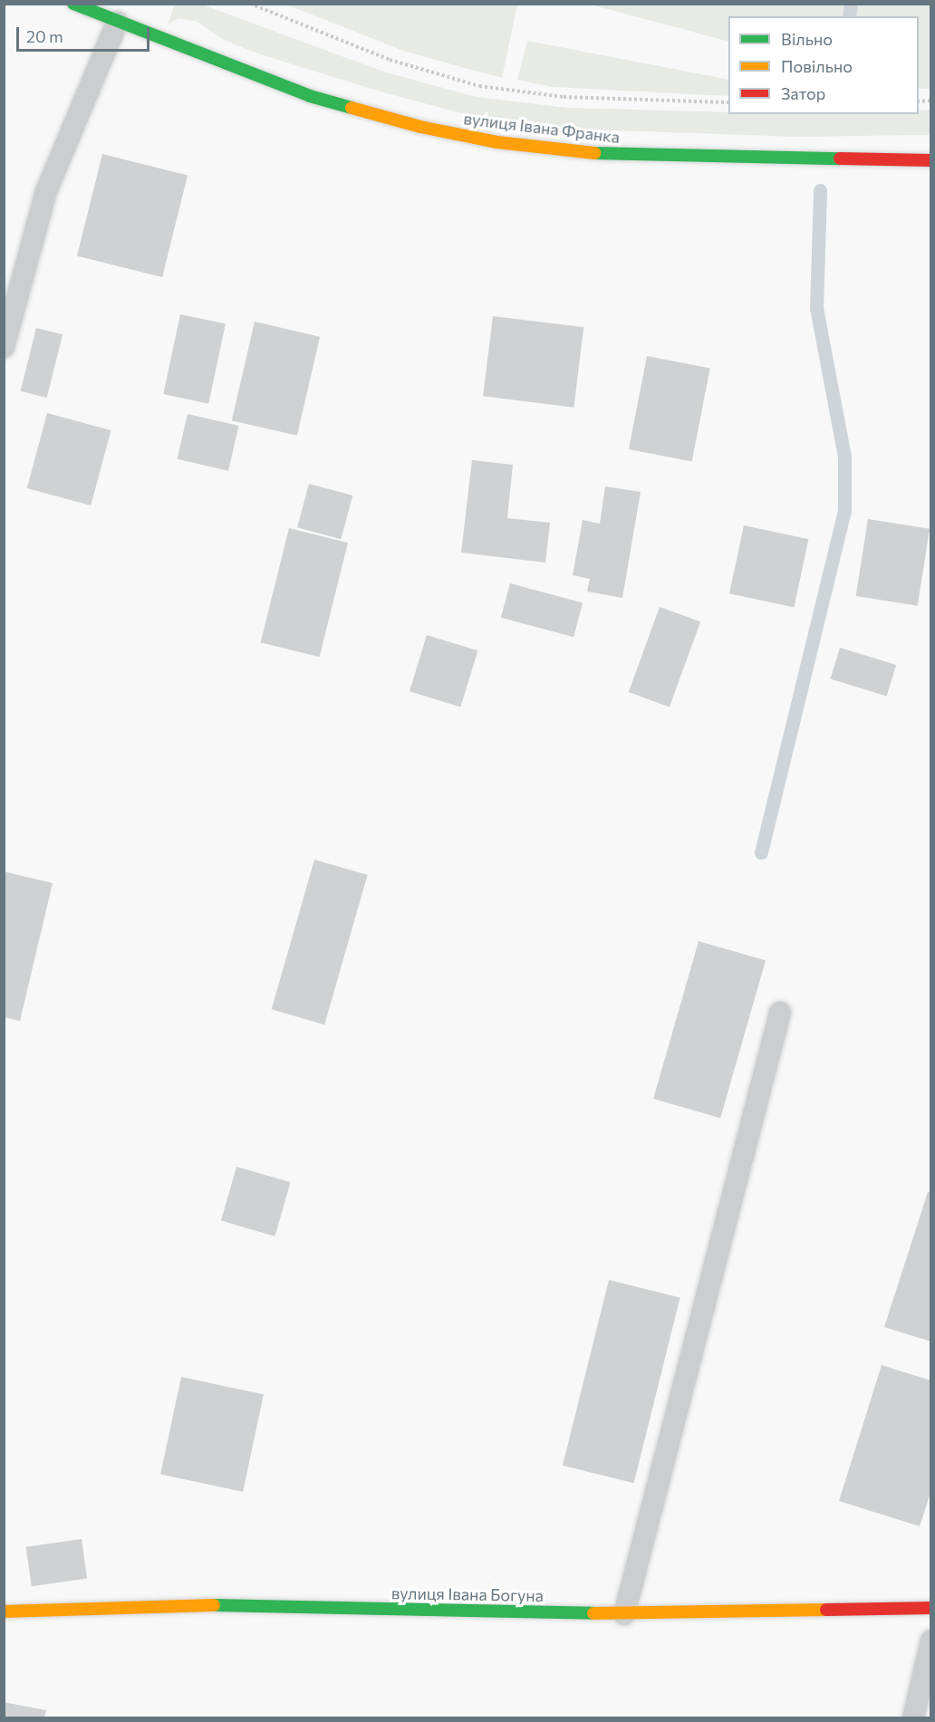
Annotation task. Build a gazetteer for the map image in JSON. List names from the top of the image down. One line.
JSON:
{"streets":{"street":["вулиця Івана Франка","вулиця Івана Богуна"]},"legend":["Вільно","Повільно","Затор"],"scale_bar":"20 m"}
